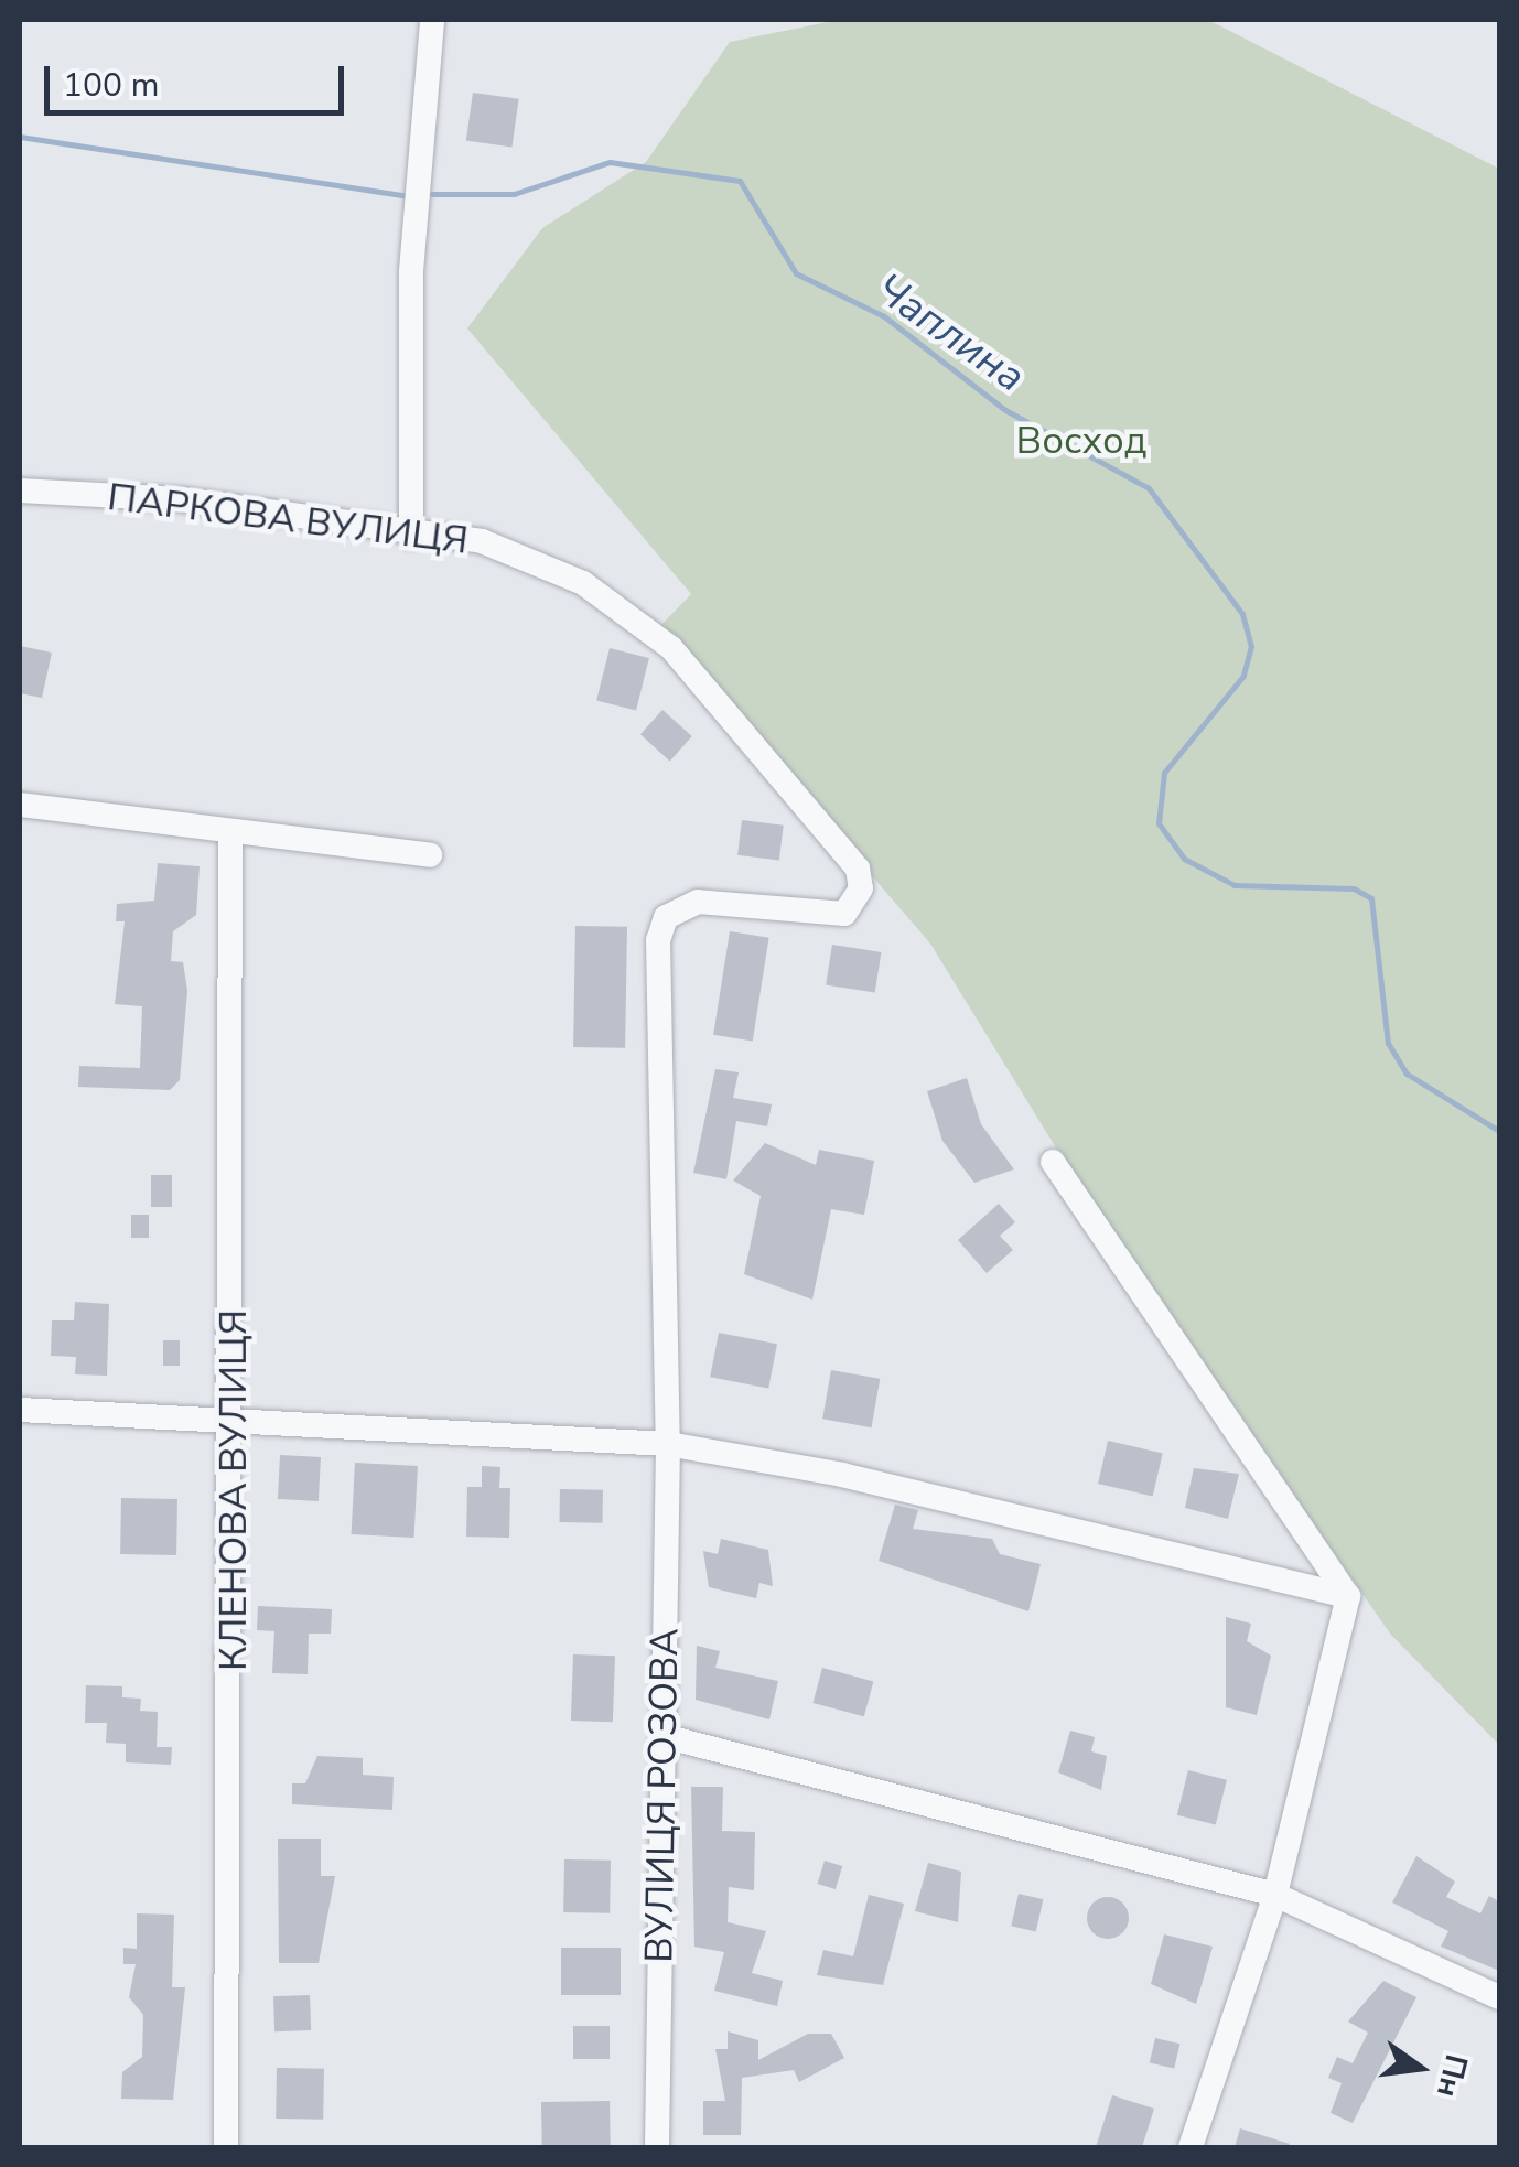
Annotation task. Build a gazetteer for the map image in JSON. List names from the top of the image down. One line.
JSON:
{"streets":{"street":["ПАРКОВА ВУЛИЦЯ","КЛЕНОВА ВУЛИЦЯ","ВУЛИЦЯ РОЗОВА"]},"crossings":[["ПАРКОВА ВУЛИЦЯ","ВУЛИЦЯ РОЗОВА"]],"water":["Чаплина"],"parks":["Восход"],"scale_bar":"100 m","north":"right"}
